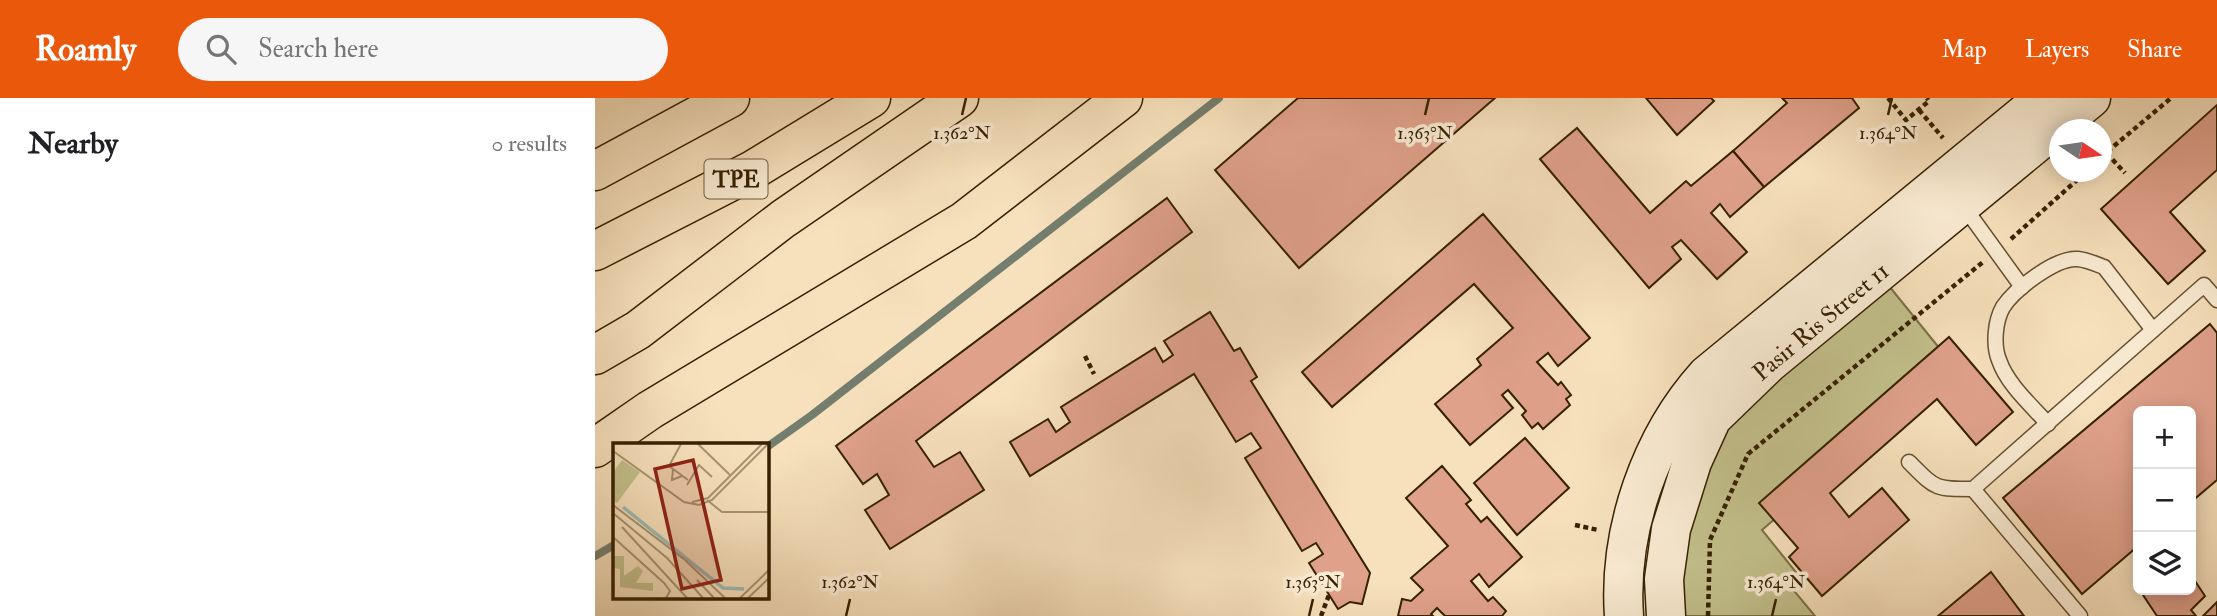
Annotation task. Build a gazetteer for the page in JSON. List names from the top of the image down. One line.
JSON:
{"streets":{"highway":["TPE"],"street":["Pasir Ris Street 11"]},"north":"right","page":{"header":"Roamly","search":"Search here","nav":["Map","Layers","Share"],"heading":["Nearby","0 results"],"map_buttons":["+","−"]},"coordinates":["1.363°N","1.362°N","1.364°N"]}
